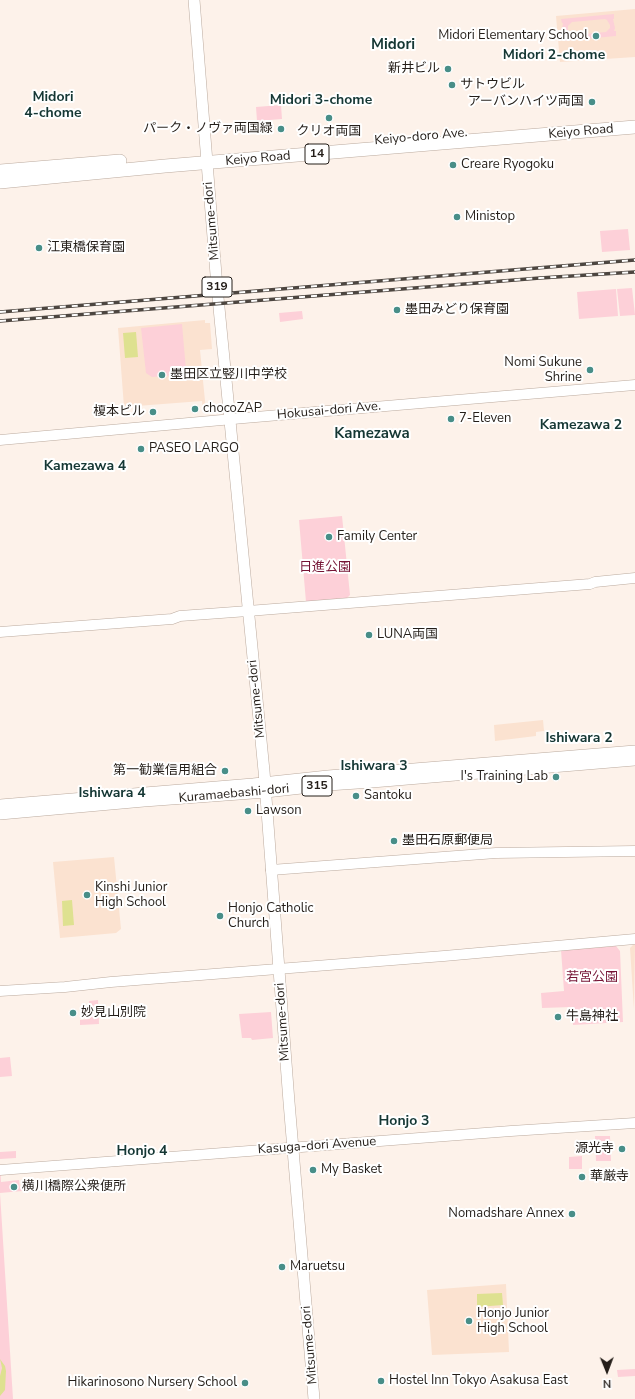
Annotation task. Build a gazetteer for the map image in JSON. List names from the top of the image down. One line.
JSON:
{"streets":{"highway":["Keiyo Road","Keiyo-doro Ave.","14"],"main road":["Mitsume-dori","319","315","Kuramaebashi-dori"],"street":["Hokusai-dori Ave.","Kasuga-dori Avenue"]},"crossings":[["Keiyo Road","Keiyo-doro Ave."],["Keiyo Road","Mitsume-dori"],["Keiyo-doro Ave.","Mitsume-dori"],["Mitsume-dori","Hokusai-dori Ave."],["Mitsume-dori","Kuramaebashi-dori"],["Mitsume-dori","Kasuga-dori Avenue"]],"districts":["Midori","Midori 2-chome","Midori 4-chome","Midori 3-chome","Kamezawa 2","Kamezawa","Kamezawa 4","Ishiwara 2","Ishiwara 3","Ishiwara 4","Honjo 3","Honjo 4"],"parks":["日進公園","若宮公園"],"places":["Midori Elementary School","新井ビル","サトウビル","アーバンハイツ両国","クリオ両国","パーク・ノヴァ両国緑","Creare Ryogoku","Ministop","江東橋保育園","墨田みどり保育園","Nomi Sukune Shrine","墨田区立竪川中学校","chocoZAP","榎本ビル","7-Eleven","PASEO LARGO","Family Center","LUNA両国","第一勧業信用組合","I's Training Lab","Santoku","Lawson","墨田石原郵便局","Kinshi Junior High School","Honjo Catholic Church","妙見山別院","牛島神社","源光寺","My Basket","華厳寺","横川橋際公衆便所","Nomadshare Annex","Maruetsu","Honjo Junior High School","Hostel Inn Tokyo Asakusa East","Hikarinosono Nursery School"],"north":"bottom"}
